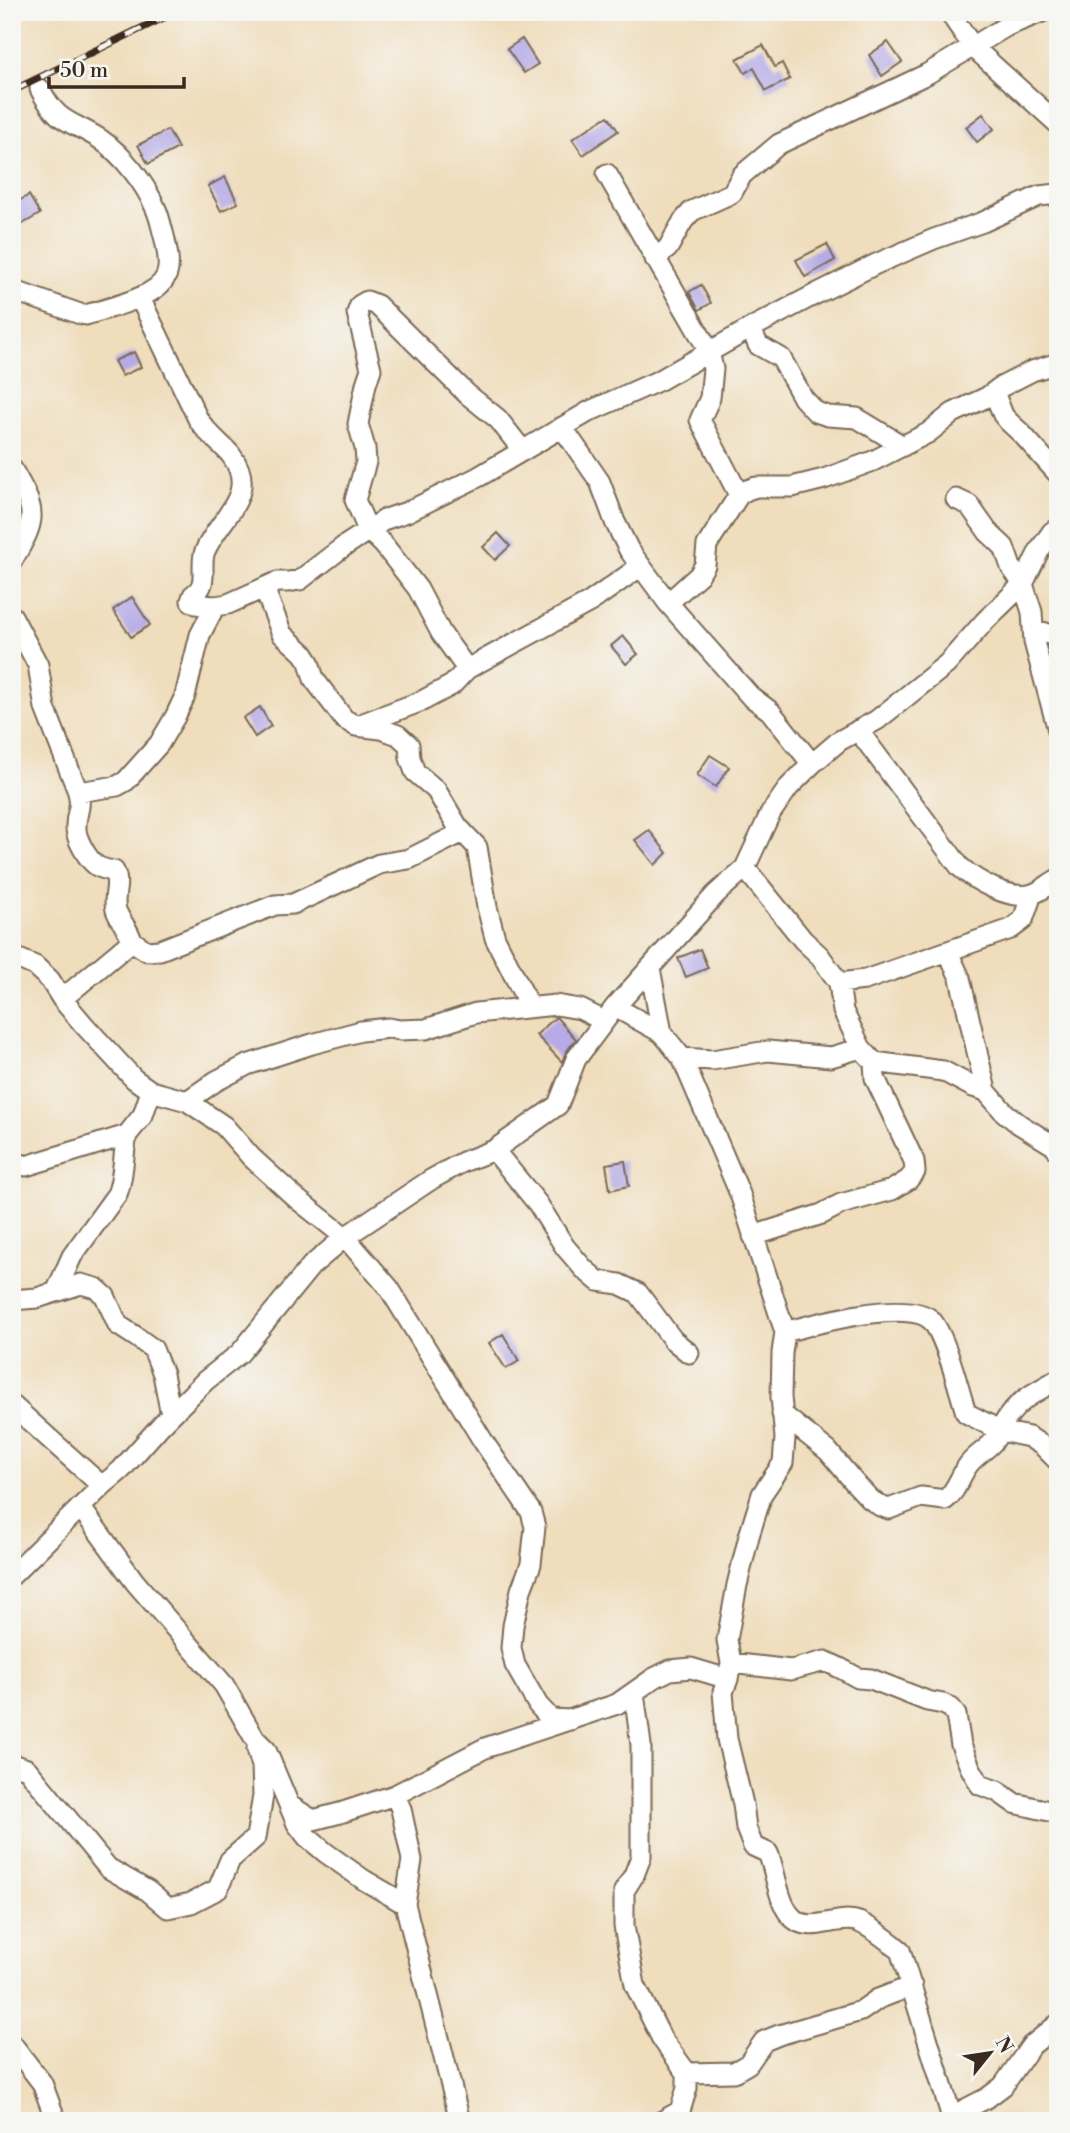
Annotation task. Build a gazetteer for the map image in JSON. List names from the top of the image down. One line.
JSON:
{"scale_bar":"50 m","north":"top right"}
